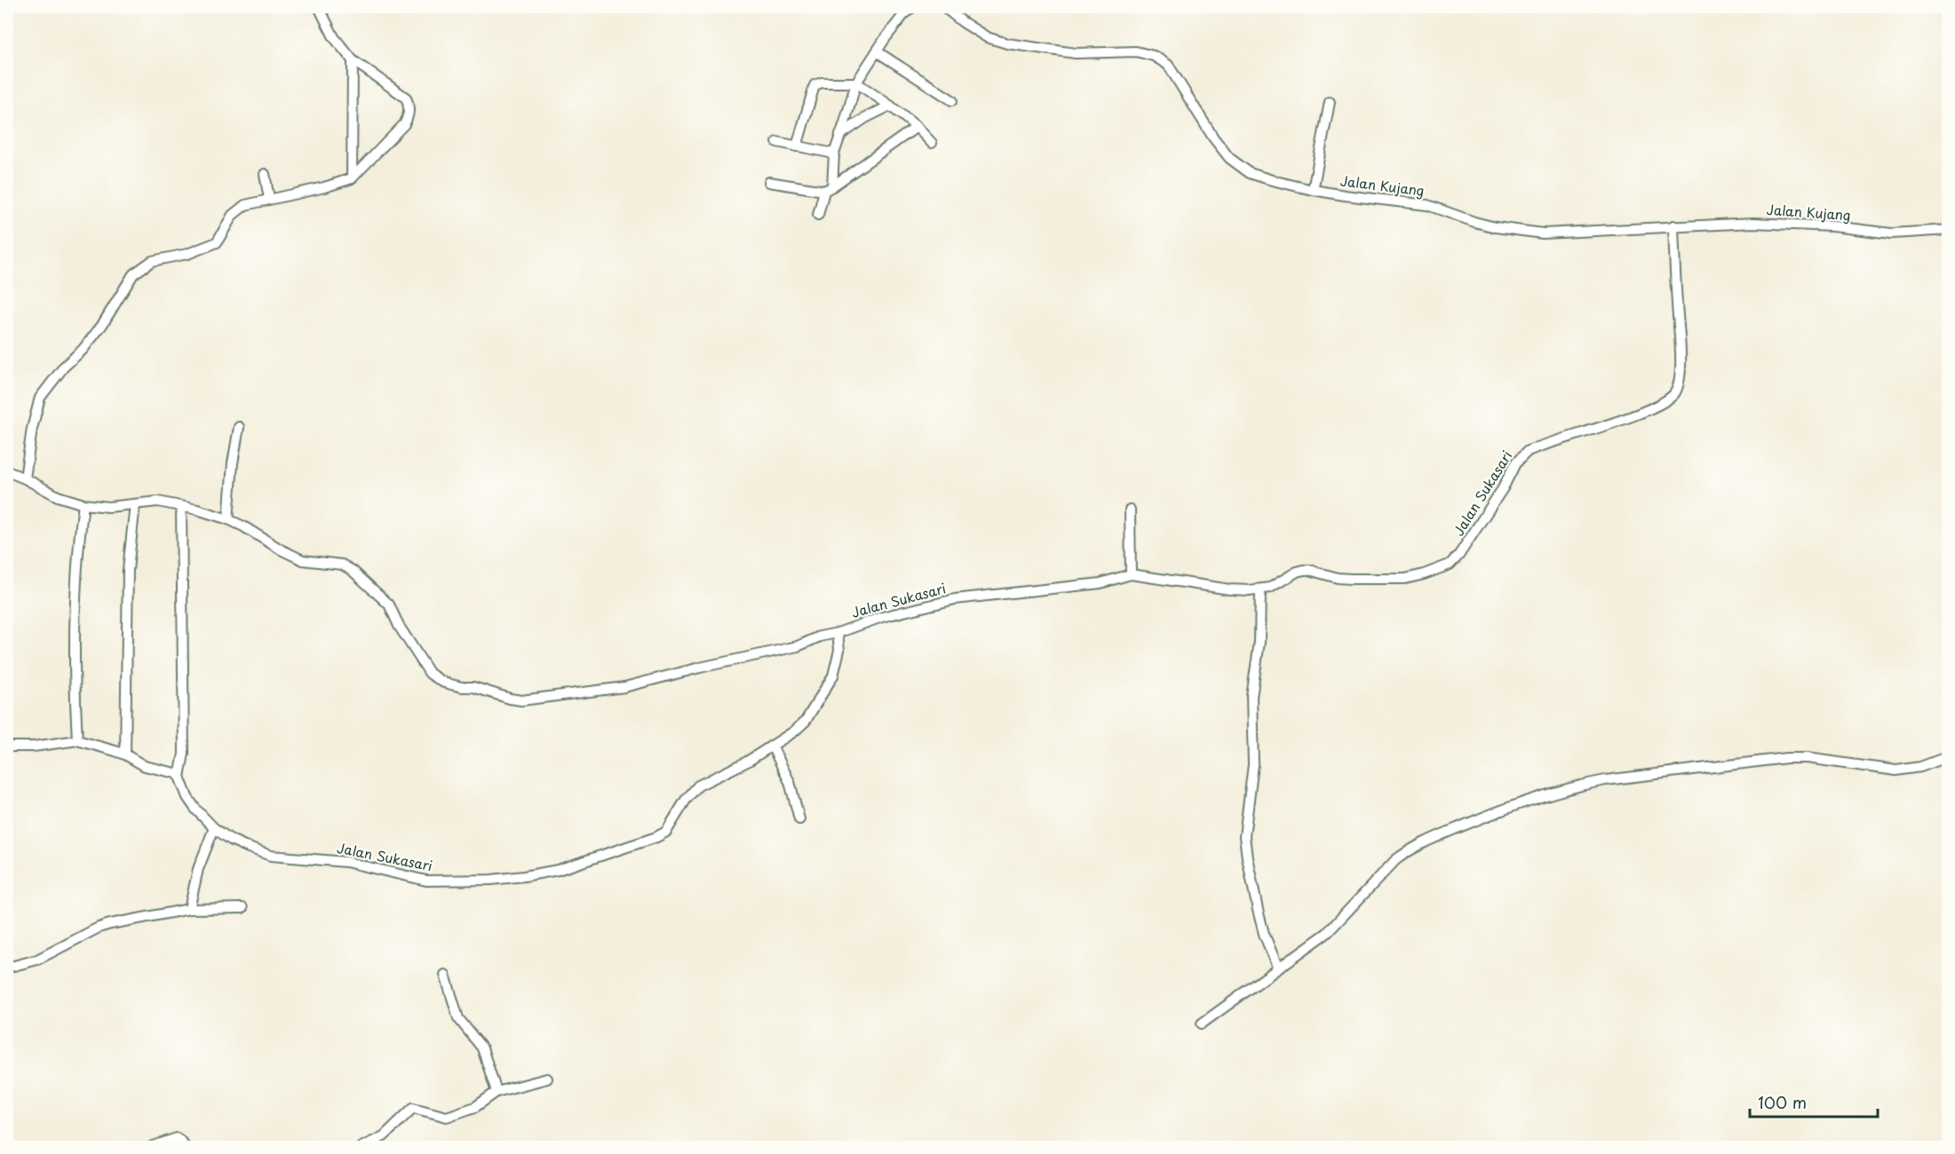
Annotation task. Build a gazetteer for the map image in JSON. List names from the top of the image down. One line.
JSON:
{"streets":{"street":["Jalan Kujang","Jalan Sukasari"]},"crossings":[["Jalan Kujang","Jalan Sukasari"]],"scale_bar":"100 m"}
